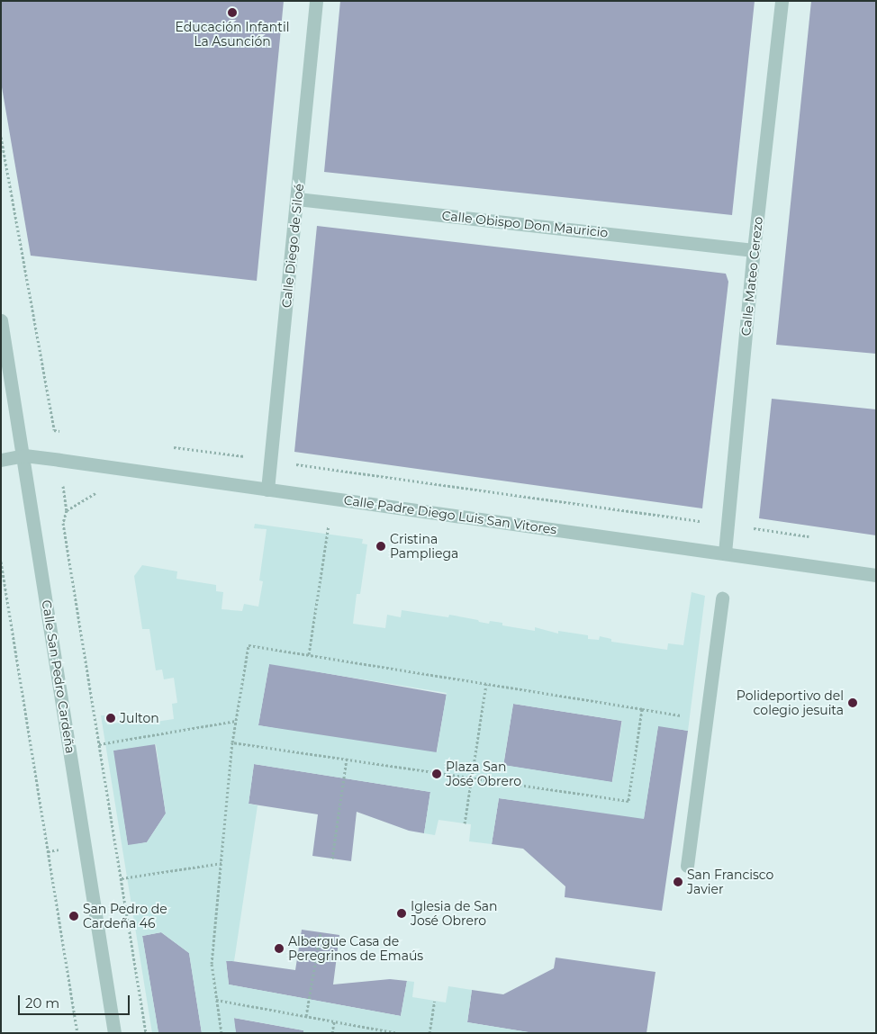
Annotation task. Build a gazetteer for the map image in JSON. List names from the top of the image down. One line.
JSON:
{"streets":{"street":["Calle Obispo Don Mauricio","Calle Diego de Siloé","Calle Mateo Cerezo","Calle Padre Diego Luis San Vitores","Calle San Pedro Cardeña"]},"crossings":[["Calle Obispo Don Mauricio","Calle Diego de Siloé"],["Calle Obispo Don Mauricio","Calle Mateo Cerezo"],["Calle Diego de Siloé","Calle Padre Diego Luis San Vitores"],["Calle Mateo Cerezo","Calle Padre Diego Luis San Vitores"],["Calle Padre Diego Luis San Vitores","Calle San Pedro Cardeña"]],"places":["Educación Infantil La Asunción","Cristina Pampliega","Polideportivo del colegio jesuita","Julton","Plaza San José Obrero","San Francisco Javier","Iglesia de San José Obrero","San Pedro de Cardeña 46","Albergue Casa de Peregrinos de Emaús"],"scale_bar":"20 m"}
